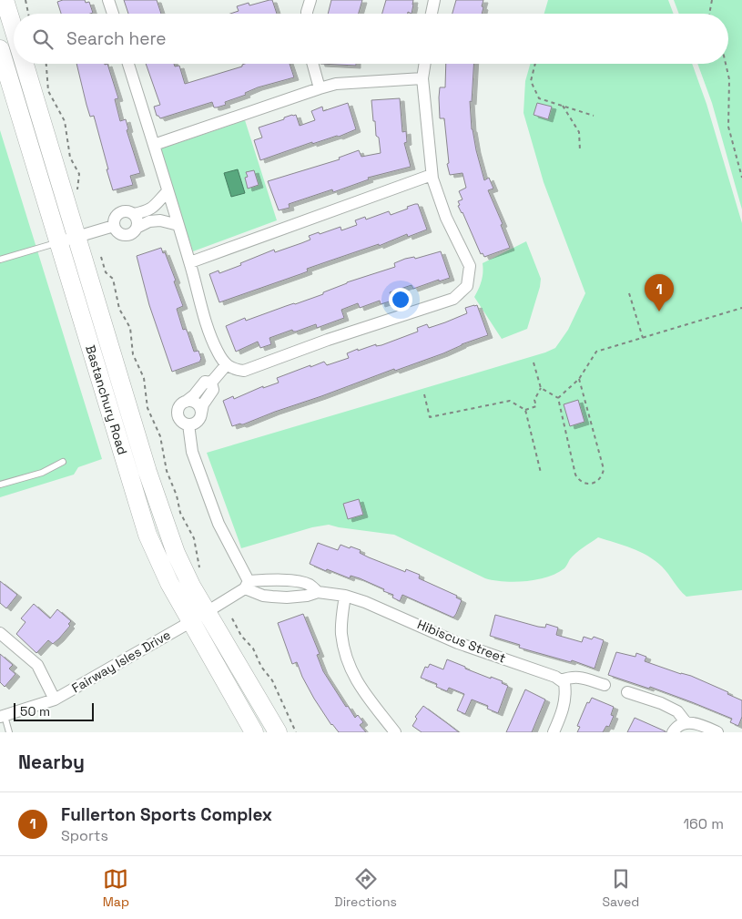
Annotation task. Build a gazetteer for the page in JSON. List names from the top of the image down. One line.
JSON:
{"streets":{"main road":["Bastanchury Road"],"street":["Hibiscus Street","Fairway Isles Drive"]},"crossings":[["Bastanchury Road","Fairway Isles Drive"],["Hibiscus Street","Fairway Isles Drive"]],"scale_bar":"50 m","page":{"search":"Search here","pins":"1","scale":"50 m","heading":"Nearby","list":[{"mark":"1","name":"Fullerton Sports Complex","note":"Sports","value":"160 m"}],"nav":["Map","Directions","Saved"]}}
